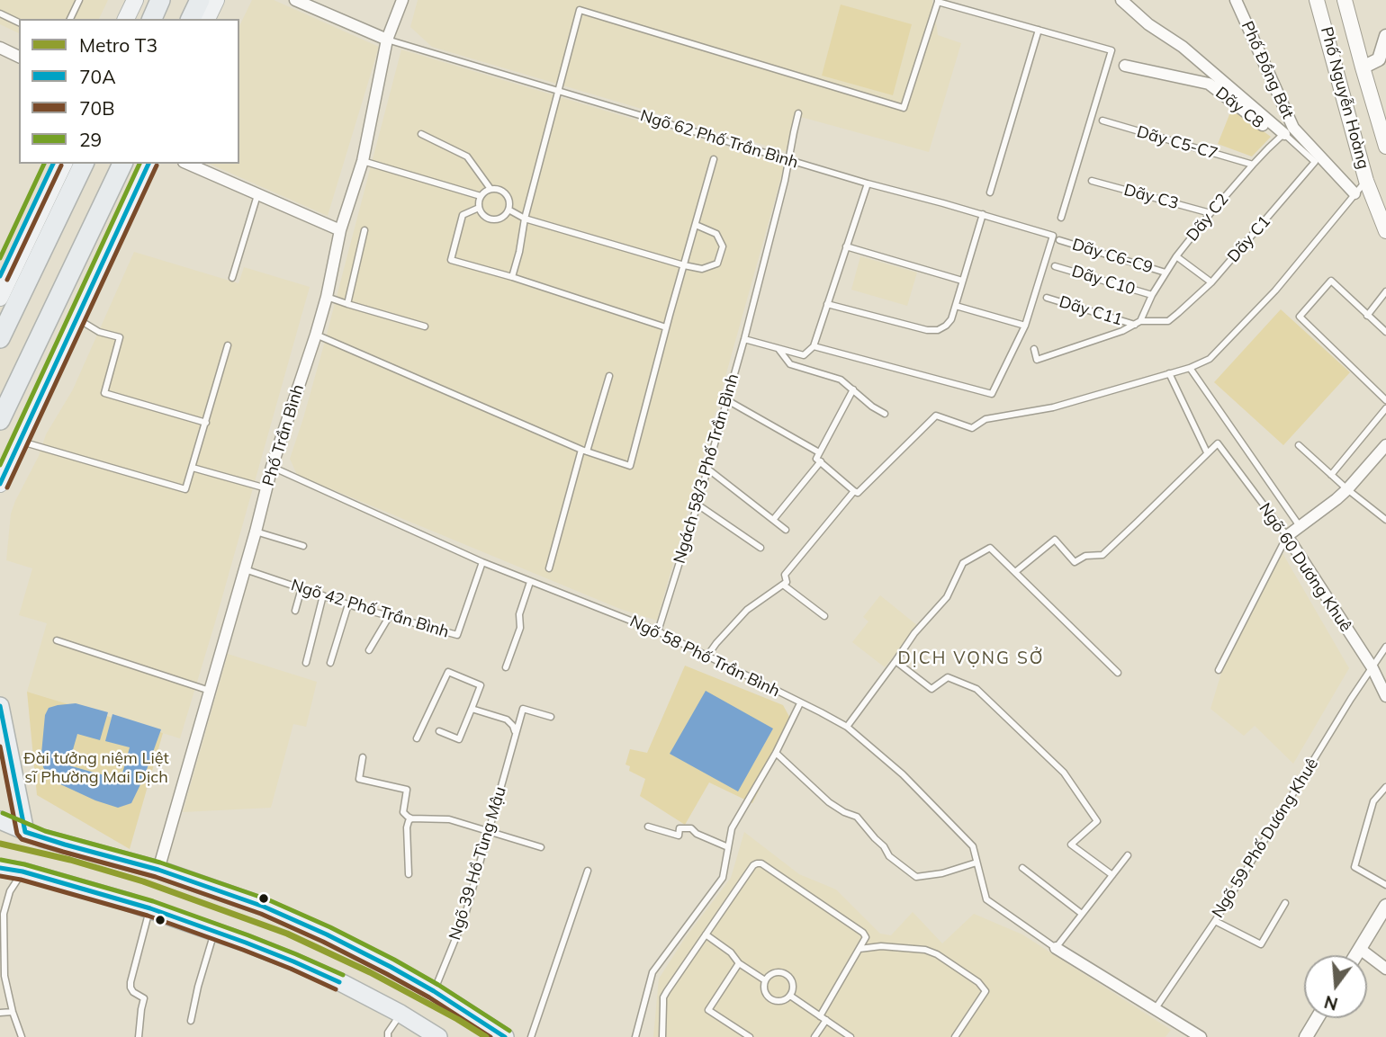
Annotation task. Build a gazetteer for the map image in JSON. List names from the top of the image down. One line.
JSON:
{"streets":{"main road":["Phố Nguyễn Hoàng"],"street":["Phố Đồng Bát","Dãy C8","Phố Trần Bình","Ngõ 60 Dương Khuê"],"lane":["Ngõ 62 Phố Trần Bình","Dãy C5-C7","Dãy C3","Dãy C2","Dãy C1","Dãy C6-C9","Dãy C10","Dãy C11","Ngách 58/3 Phố Trần Bình","Ngõ 42 Phố Trần Bình","Ngõ 58 Phố Trần Bình","Ngõ 59 Phố Dương Khuê","Ngõ 39 Hồ Tùng Mậu"]},"crossings":[["Phố Đồng Bát","Dãy C8"],["Phố Đồng Bát","Dãy C2"],["Phố Đồng Bát","Dãy C1"],["Dãy C8","Dãy C2"],["Dãy C8","Dãy C1"],["Ngõ 62 Phố Trần Bình","Phố Trần Bình"],["Ngõ 62 Phố Trần Bình","Ngách 58/3 Phố Trần Bình"],["Dãy C5-C7","Dãy C2"],["Dãy C3","Dãy C2"],["Dãy C2","Dãy C1"],["Dãy C2","Dãy C6-C9"],["Dãy C2","Dãy C10"],["Dãy C2","Dãy C11"],["Dãy C1","Dãy C11"],["Phố Trần Bình","Ngõ 42 Phố Trần Bình"],["Phố Trần Bình","Ngõ 58 Phố Trần Bình"],["Ngách 58/3 Phố Trần Bình","Ngõ 58 Phố Trần Bình"],["Ngõ 60 Dương Khuê","Ngõ 59 Phố Dương Khuê"],["Ngõ 42 Phố Trần Bình","Ngõ 58 Phố Trần Bình"]],"districts":["DỊCH VỌNG SỞ"],"parks":["Đài tưởng niệm Liệt sĩ Phường Mai Dịch"],"lines":["transit line 70A","transit line 29","transit line 70B","metro line T3"],"legend":["Metro T3","70A","70B","29"],"north":"bottom"}
